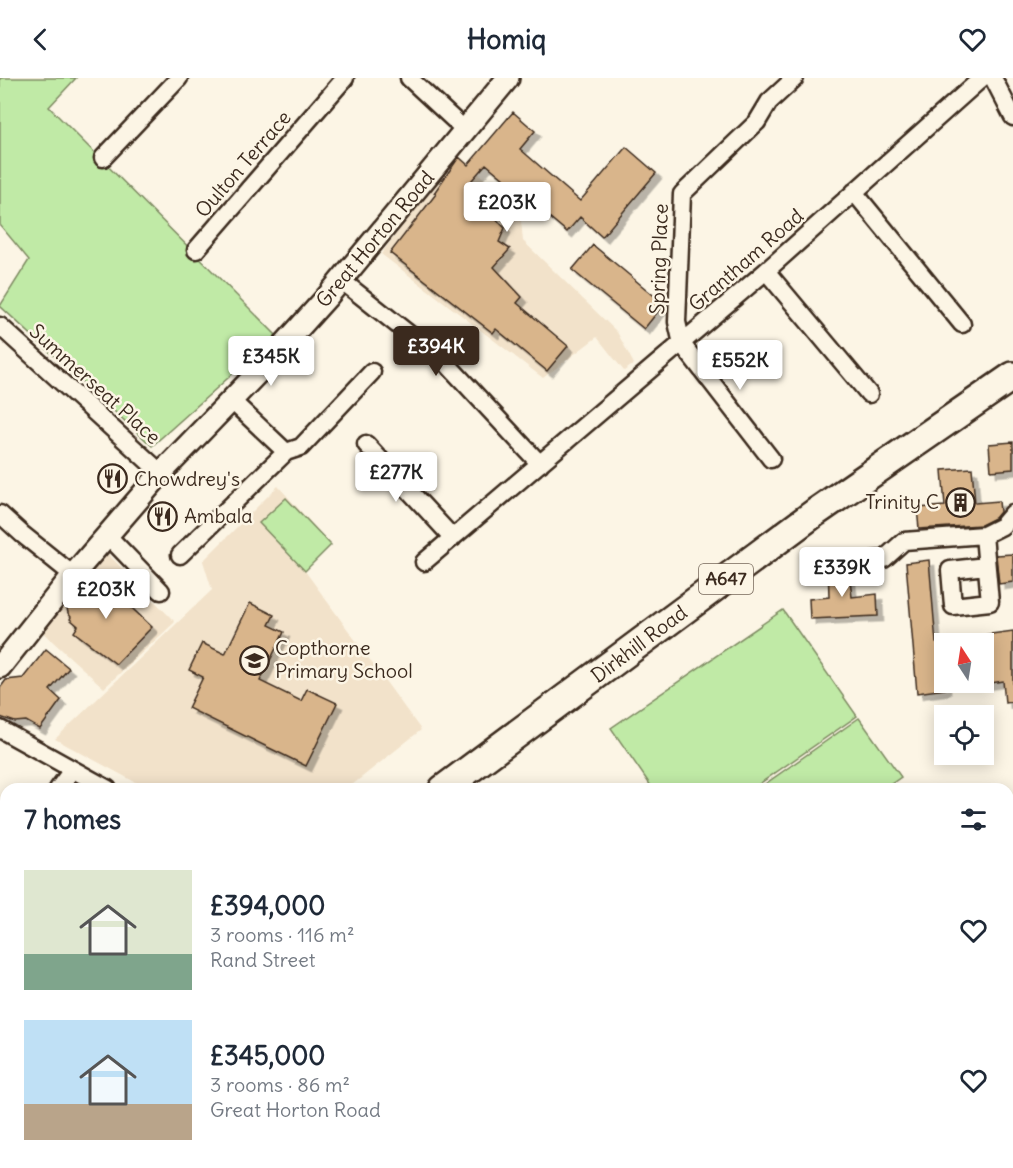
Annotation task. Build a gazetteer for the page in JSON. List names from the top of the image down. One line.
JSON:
{"streets":{"main road":["A647","Dirkhill Road"],"street":["Oulton Terrace","Great Horton Road","Spring Place","Grantham Road","Summerseat Place"]},"crossings":[["Great Horton Road","Summerseat Place"],["Spring Place","Grantham Road"]],"places":{"restaurant":["Chowdrey's","Ambala"],"building":["Trinity C"],"school or university":["Copthorne Primary School"]},"north":"top","page":{"header":"Homiq","price":["£203K","£394K","£345K","£552K","£277K","£339K","£203K"],"heading":"7 homes","list":[{"name":"£394,000","note":"3 rooms · 116 m² · Rand Street"},{"name":"£345,000","note":"3 rooms · 86 m² · Great Horton Road"}]}}
